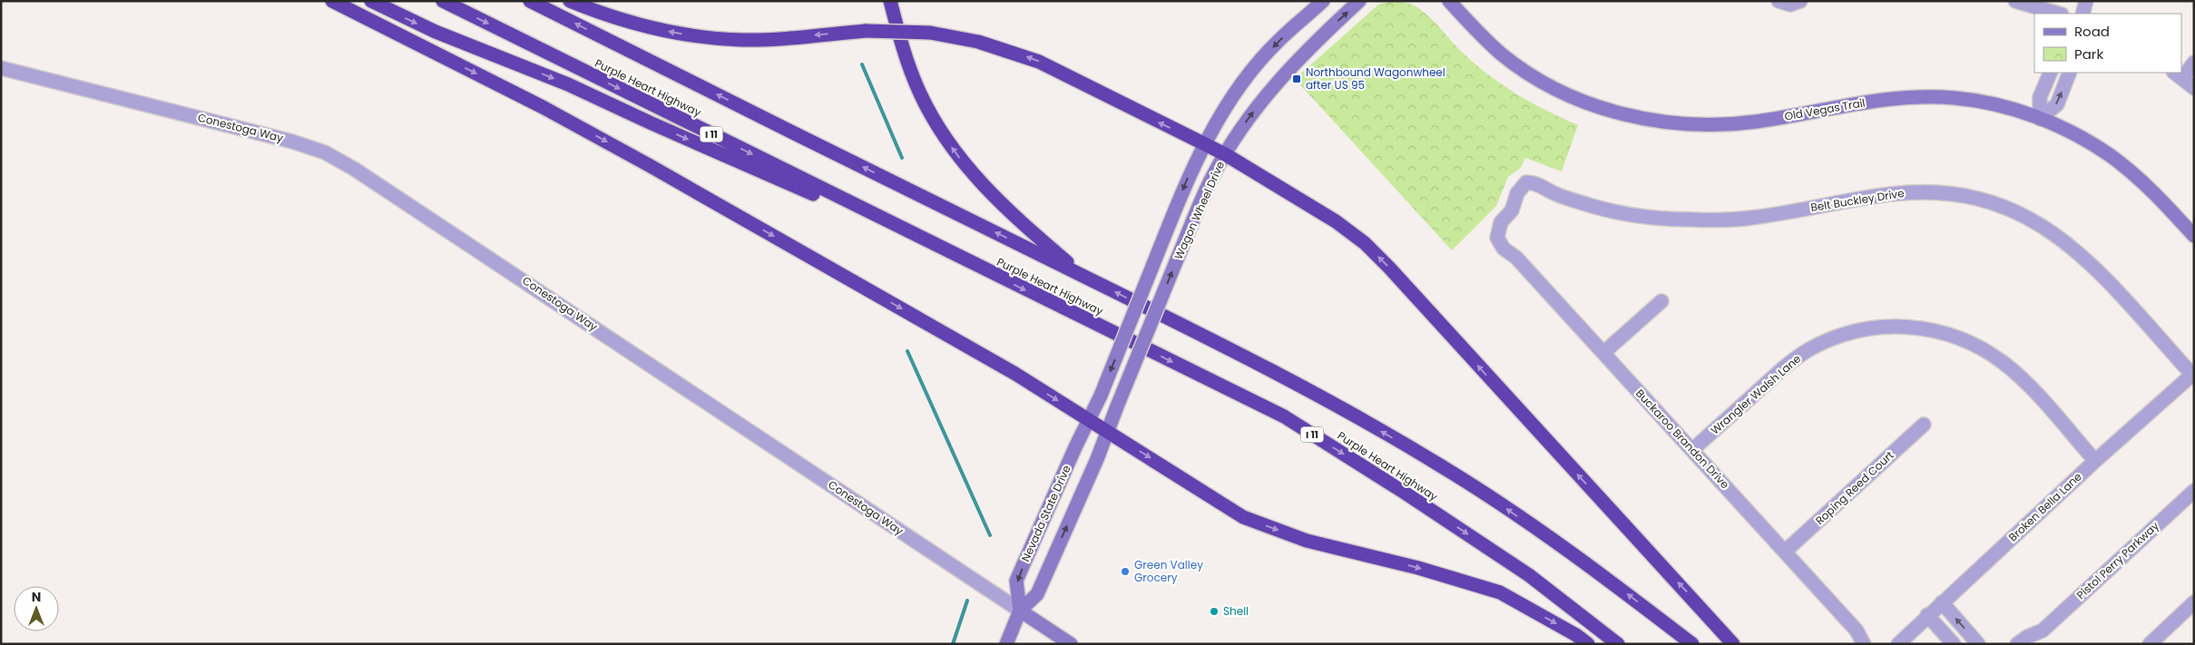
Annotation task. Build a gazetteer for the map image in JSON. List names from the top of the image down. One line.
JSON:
{"streets":{"highway":["Purple Heart Highway","I 11"],"street":["Old Vegas Trail","Conestoga Way","Belt Buckley Drive","Wagon Wheel Drive","Wrangler Walsh Lane","Buckaroo Brandon Drive","Roping Reed Court","Broken Bella Lane","Nevada State Drive","Pistol Perry Parkway"]},"crossings":[["Conestoga Way","Nevada State Drive"],["Belt Buckley Drive","Buckaroo Brandon Drive"],["Belt Buckley Drive","Broken Bella Lane"],["Wagon Wheel Drive","Nevada State Drive"],["Wrangler Walsh Lane","Buckaroo Brandon Drive"],["Wrangler Walsh Lane","Broken Bella Lane"],["Buckaroo Brandon Drive","Roping Reed Court"]],"places":{"transit":["Northbound Wagonwheel after US 95"],"other":["Green Valley Grocery","Shell"]},"legend":["Road","Park"],"north":"top"}
